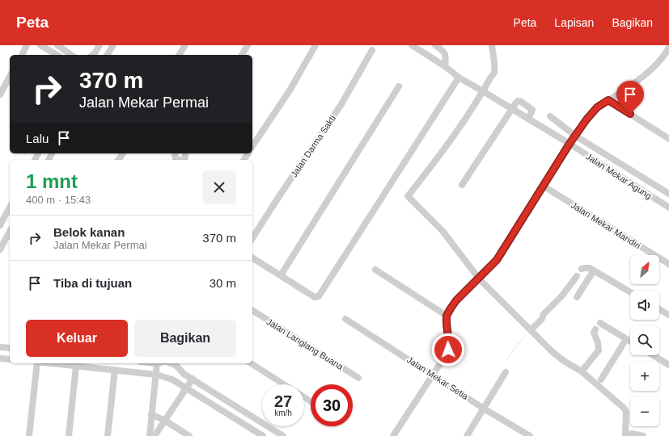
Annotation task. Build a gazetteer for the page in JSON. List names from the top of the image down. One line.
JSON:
{"streets":{"street":["Jalan Darma Sakti","Jalan Mekar Agung","Jalan Mekar Mandiri","Jalan Langlang Buana","Jalan Mekar Setia"]},"north":"top right","page":{"header":"Peta","nav":["Peta","Lapisan","Bagikan"],"turn":["370 m","Jalan Mekar Permai"],"then":"Lalu","heading":["1 mnt","400 m · 15:43"],"list":[{"name":"Belok kanan","note":"Jalan Mekar Permai","value":"370 m"},{"name":"Tiba di tujuan","value":"30 m"}],"map_buttons":["+","−"],"buttons":["Keluar","Bagikan"],"speed":"27 km/h","limit":"30"}}
